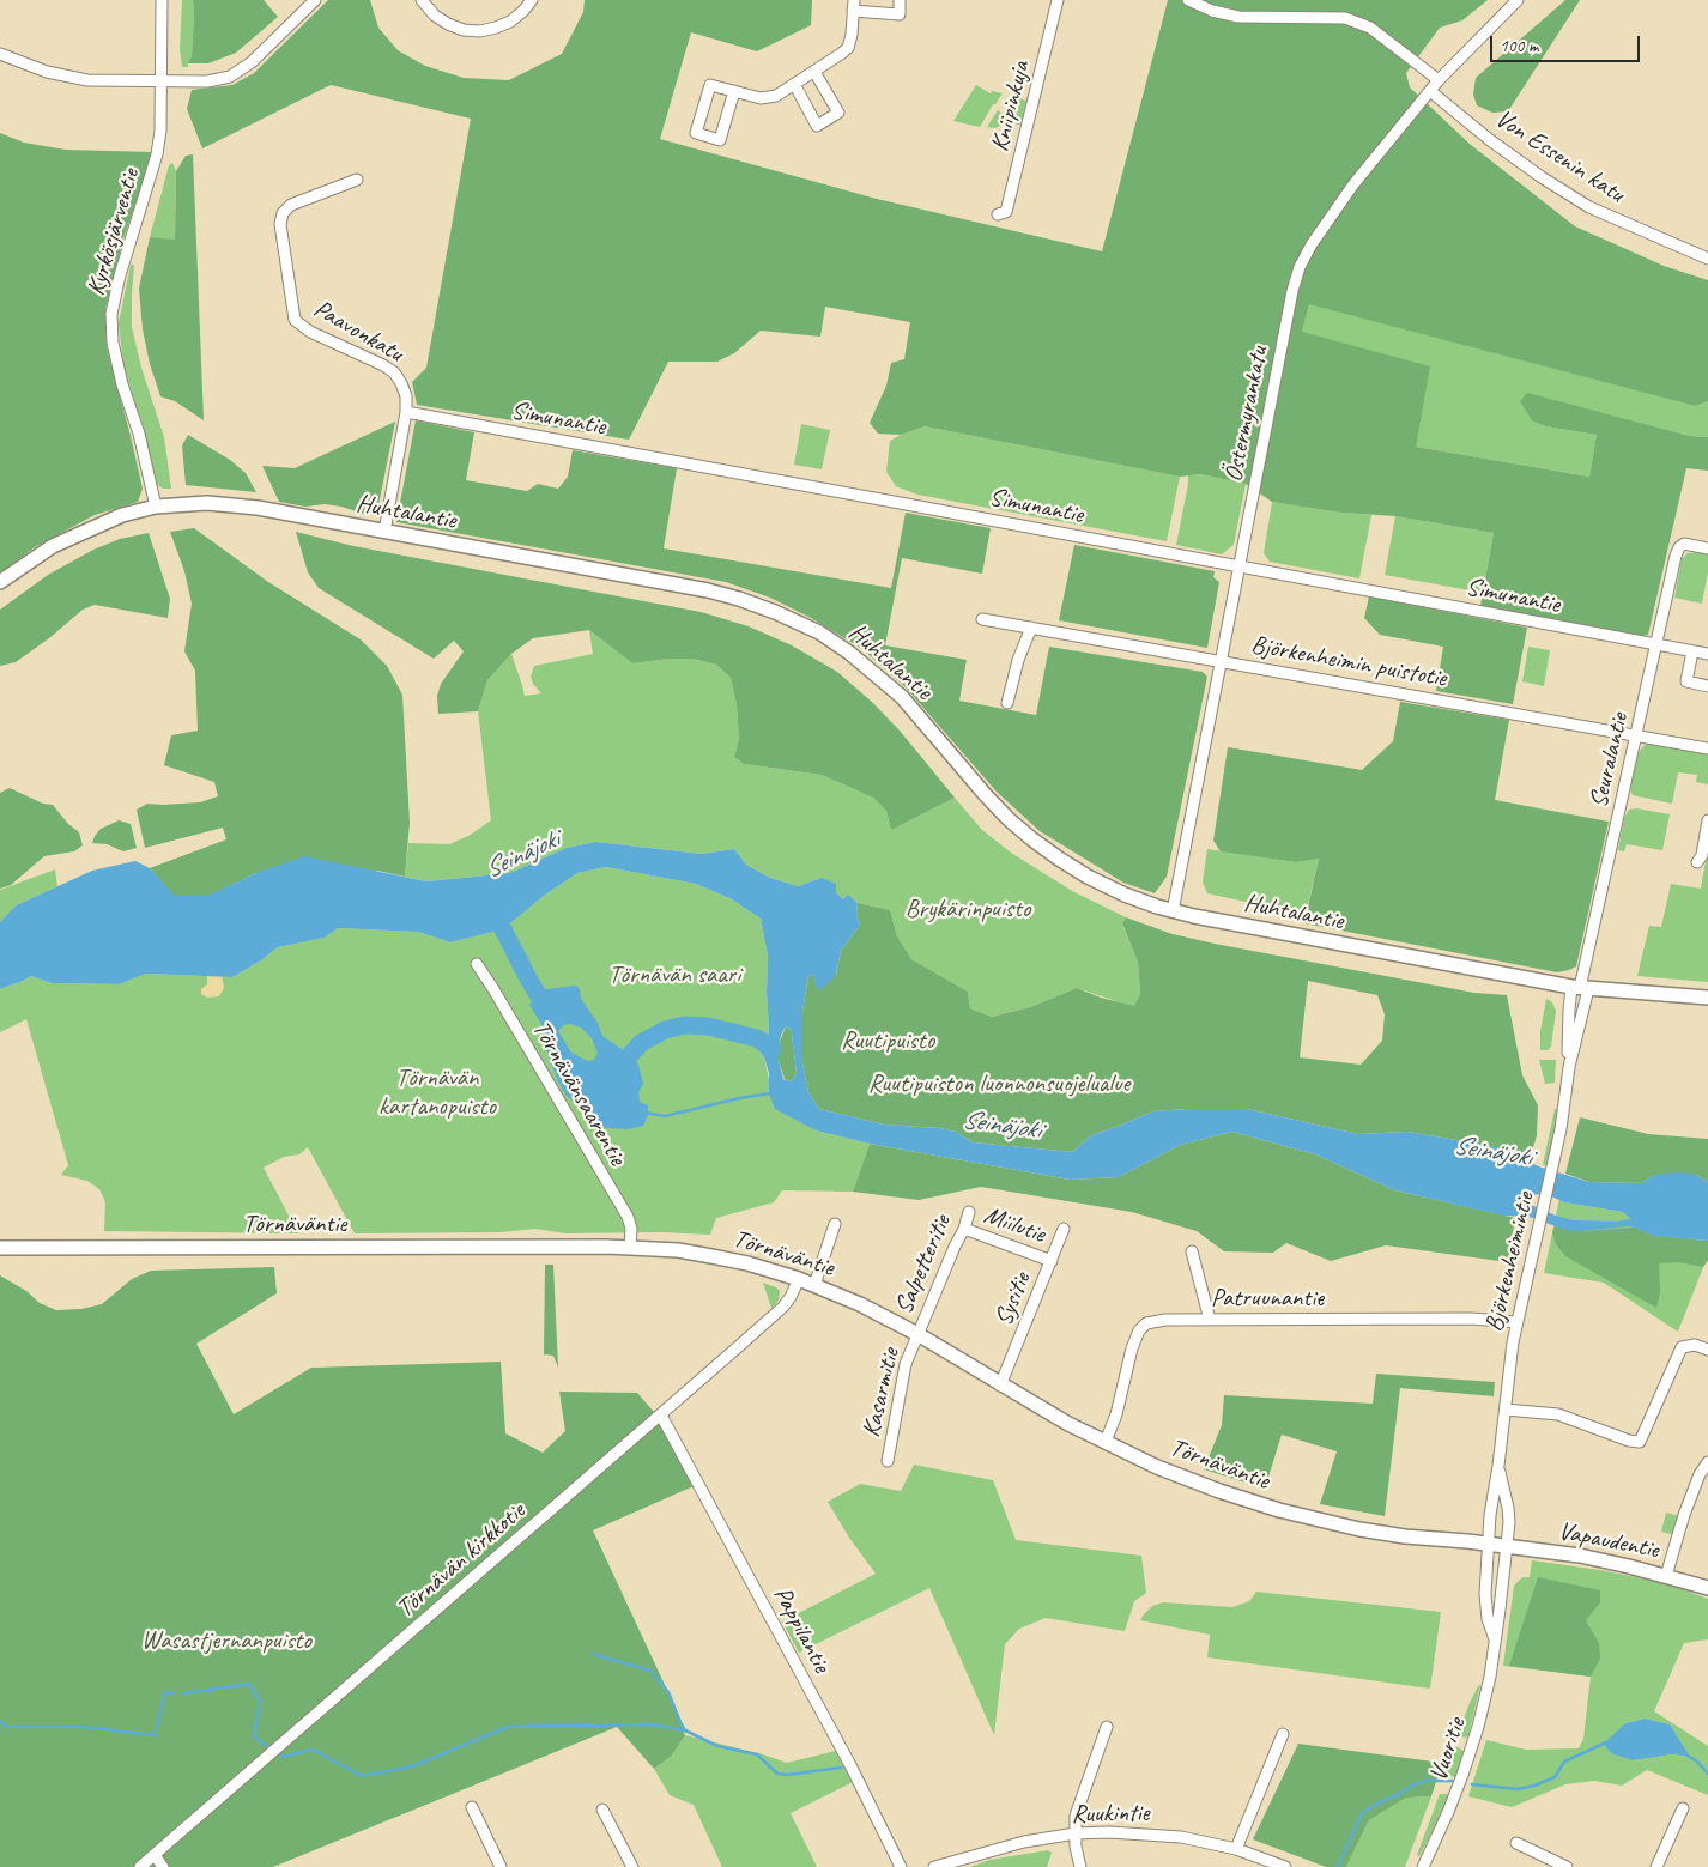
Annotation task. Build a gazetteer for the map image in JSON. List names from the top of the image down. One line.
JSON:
{"streets":{"main road":["Huhtalantie","Törnäväntie","Vapaudentie"],"street":["Kniipinkuja","Von Essenin katu","Kyrkösjärventie","Paavonkatu","Östermyrankatu","Simunantie","Björkenheimin puistotie","Seuralantie","Törnävänsaarentie","Miilutie","Björkenheimintie","Salpetteritie","Patruunantie","Sysitie","Kasarmitie","Törnävän kirkkotie","Pappilantie","Vuoritie","Ruukintie"]},"crossings":[["Von Essenin katu","Östermyrankatu"],["Kyrkösjärventie","Huhtalantie"],["Paavonkatu","Simunantie"],["Paavonkatu","Huhtalantie"],["Östermyrankatu","Simunantie"],["Östermyrankatu","Huhtalantie"],["Östermyrankatu","Björkenheimin puistotie"],["Simunantie","Seuralantie"],["Huhtalantie","Seuralantie"],["Huhtalantie","Björkenheimintie"],["Björkenheimin puistotie","Seuralantie"],["Seuralantie","Björkenheimintie"],["Törnävänsaarentie","Törnäväntie"],["Törnäväntie","Björkenheimintie"],["Törnäväntie","Salpetteritie"],["Törnäväntie","Patruunantie"],["Törnäväntie","Sysitie"],["Törnäväntie","Kasarmitie"],["Törnäväntie","Vapaudentie"],["Törnäväntie","Törnävän kirkkotie"],["Törnäväntie","Vuoritie"],["Miilutie","Salpetteritie"],["Miilutie","Sysitie"],["Björkenheimintie","Patruunantie"],["Björkenheimintie","Vapaudentie"],["Björkenheimintie","Vuoritie"],["Salpetteritie","Kasarmitie"],["Vapaudentie","Vuoritie"],["Törnävän kirkkotie","Pappilantie"]],"water":["Seinäjoki"],"parks":["Brykärinpuisto","Törnävän saari","Ruutipuisto","Törnävän kartanopuisto","Ruutipuiston luonnonsuojelualue","Wasastjernanpuisto"],"scale_bar":"100 m"}
